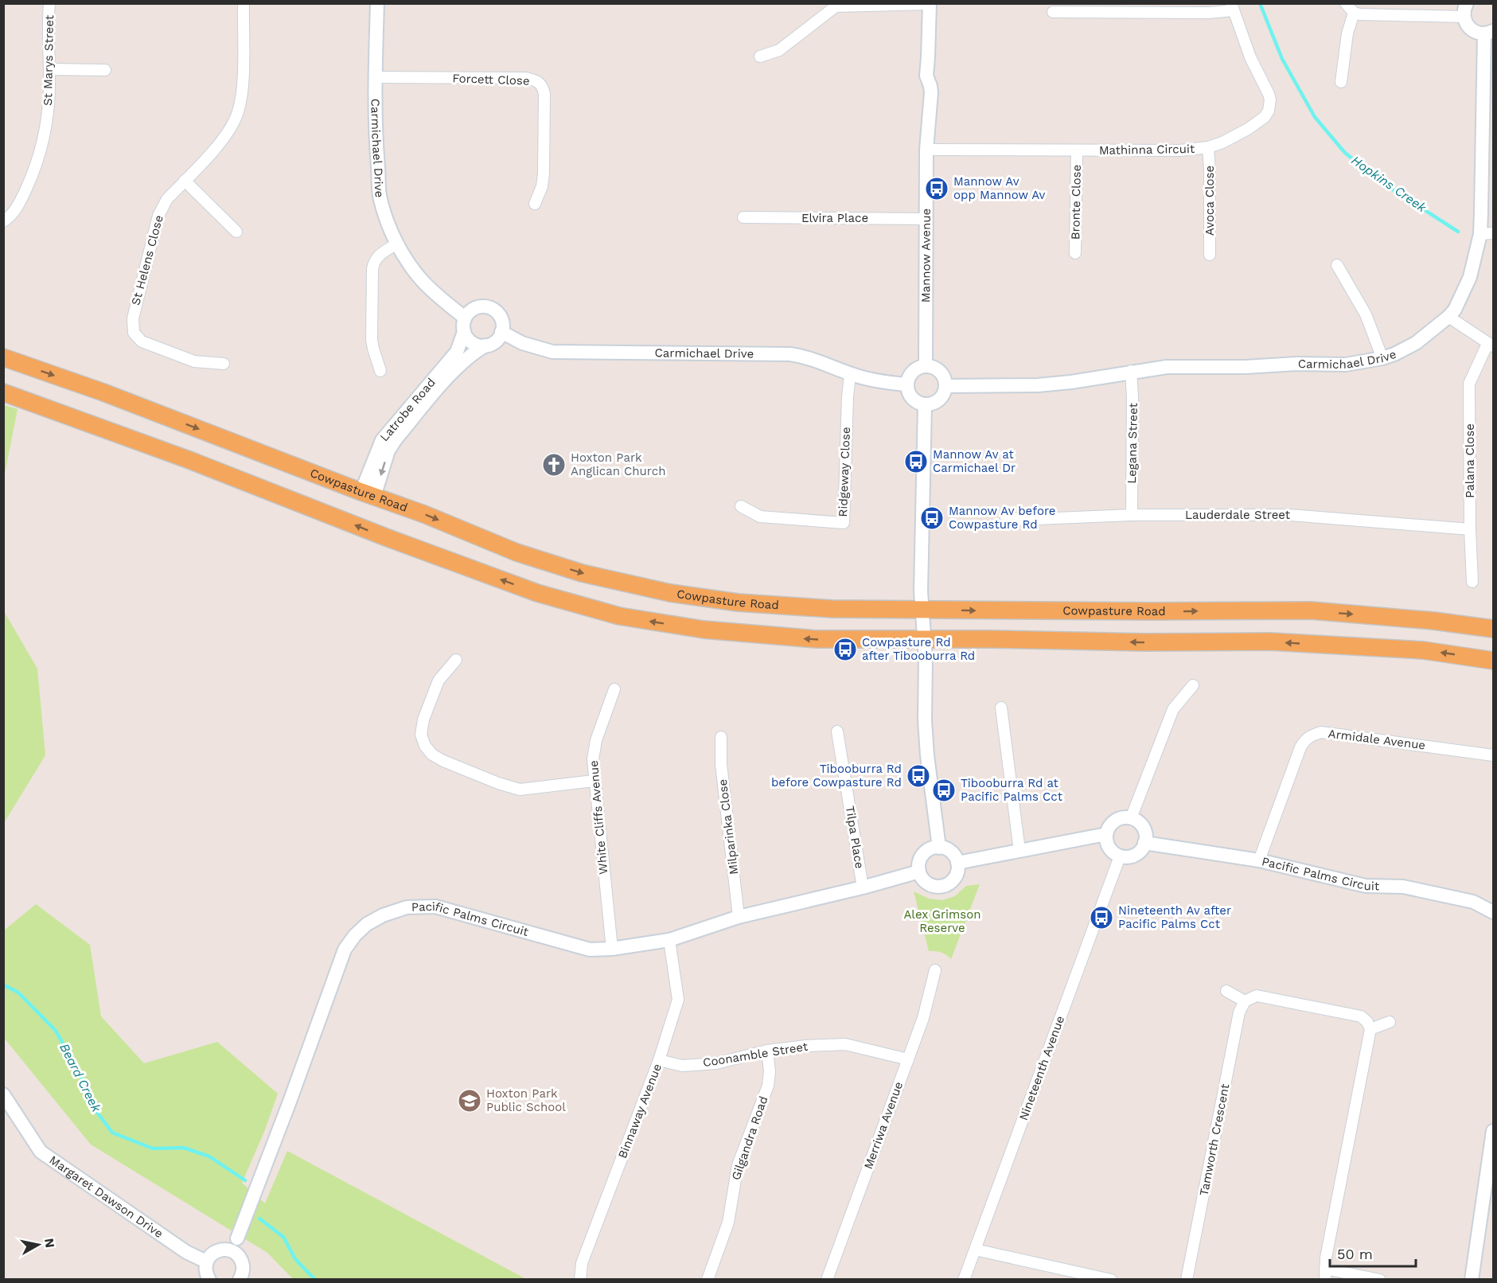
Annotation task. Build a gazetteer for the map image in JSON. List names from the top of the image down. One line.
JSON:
{"streets":{"main road":["Cowpasture Road"],"street":["St Marys Street","Forcett Close","Carmichael Drive","Mathinna Circuit","Avoca Close","Bronte Close","Elvira Place","Mannow Avenue","St Helens Close","Latrobe Road","Legana Street","Palana Close","Ridgeway Close","Lauderdale Street","Armidale Avenue","White Cliffs Avenue","Milparinka Close","Tilpa Place","Pacific Palms Circuit","Coonamble Street","Nineteenth Avenue","Binnaway Avenue","Merriwa Avenue","Gilgandra Road","Tamworth Crescent","Margaret Dawson Drive"]},"crossings":[["Forcett Close","Carmichael Drive"],["Carmichael Drive","Mannow Avenue"],["Carmichael Drive","Latrobe Road"],["Carmichael Drive","Legana Street"],["Carmichael Drive","Ridgeway Close"],["Mathinna Circuit","Avoca Close"],["Mathinna Circuit","Bronte Close"],["Mathinna Circuit","Mannow Avenue"],["Elvira Place","Mannow Avenue"],["Latrobe Road","Cowpasture Road"],["Legana Street","Lauderdale Street"],["Palana Close","Lauderdale Street"],["Armidale Avenue","Pacific Palms Circuit"],["White Cliffs Avenue","Pacific Palms Circuit"],["Milparinka Close","Pacific Palms Circuit"],["Tilpa Place","Pacific Palms Circuit"],["Pacific Palms Circuit","Nineteenth Avenue"],["Pacific Palms Circuit","Binnaway Avenue"],["Coonamble Street","Binnaway Avenue"],["Coonamble Street","Merriwa Avenue"],["Coonamble Street","Gilgandra Road"]],"water":["Hopkins Creek","Beard Creek"],"parks":["Alex Grimson Reserve"],"places":{"bus stop":["Mannow Av opp Mannow Av","Mannow Av at Carmichael Dr","Mannow Av before Cowpasture Rd","Cowpasture Rd after Tibooburra Rd","Tibooburra Rd before Cowpasture Rd","Tibooburra Rd at Pacific Palms Cct","Nineteenth Av after Pacific Palms Cct"],"church":["Hoxton Park Anglican Church"],"school or university":["Hoxton Park Public School"]},"scale_bar":"50 m","north":"right"}
